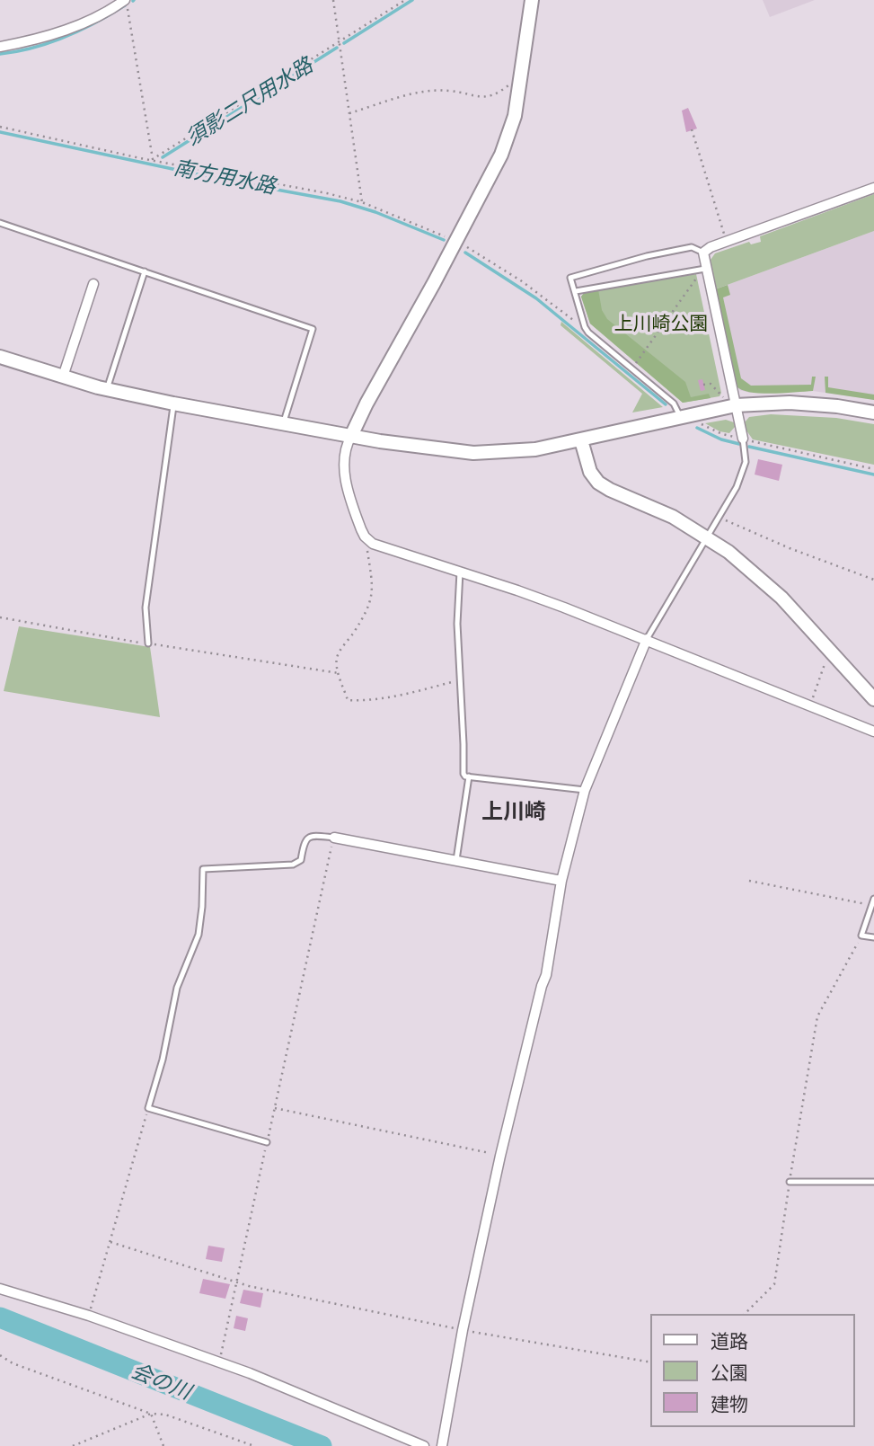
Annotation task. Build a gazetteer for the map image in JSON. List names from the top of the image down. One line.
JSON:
{"districts":["上川崎"],"water":["須影二尺用水路","南方用水路","会の川"],"parks":["上川崎公園"],"legend":["道路","公園","建物"]}
